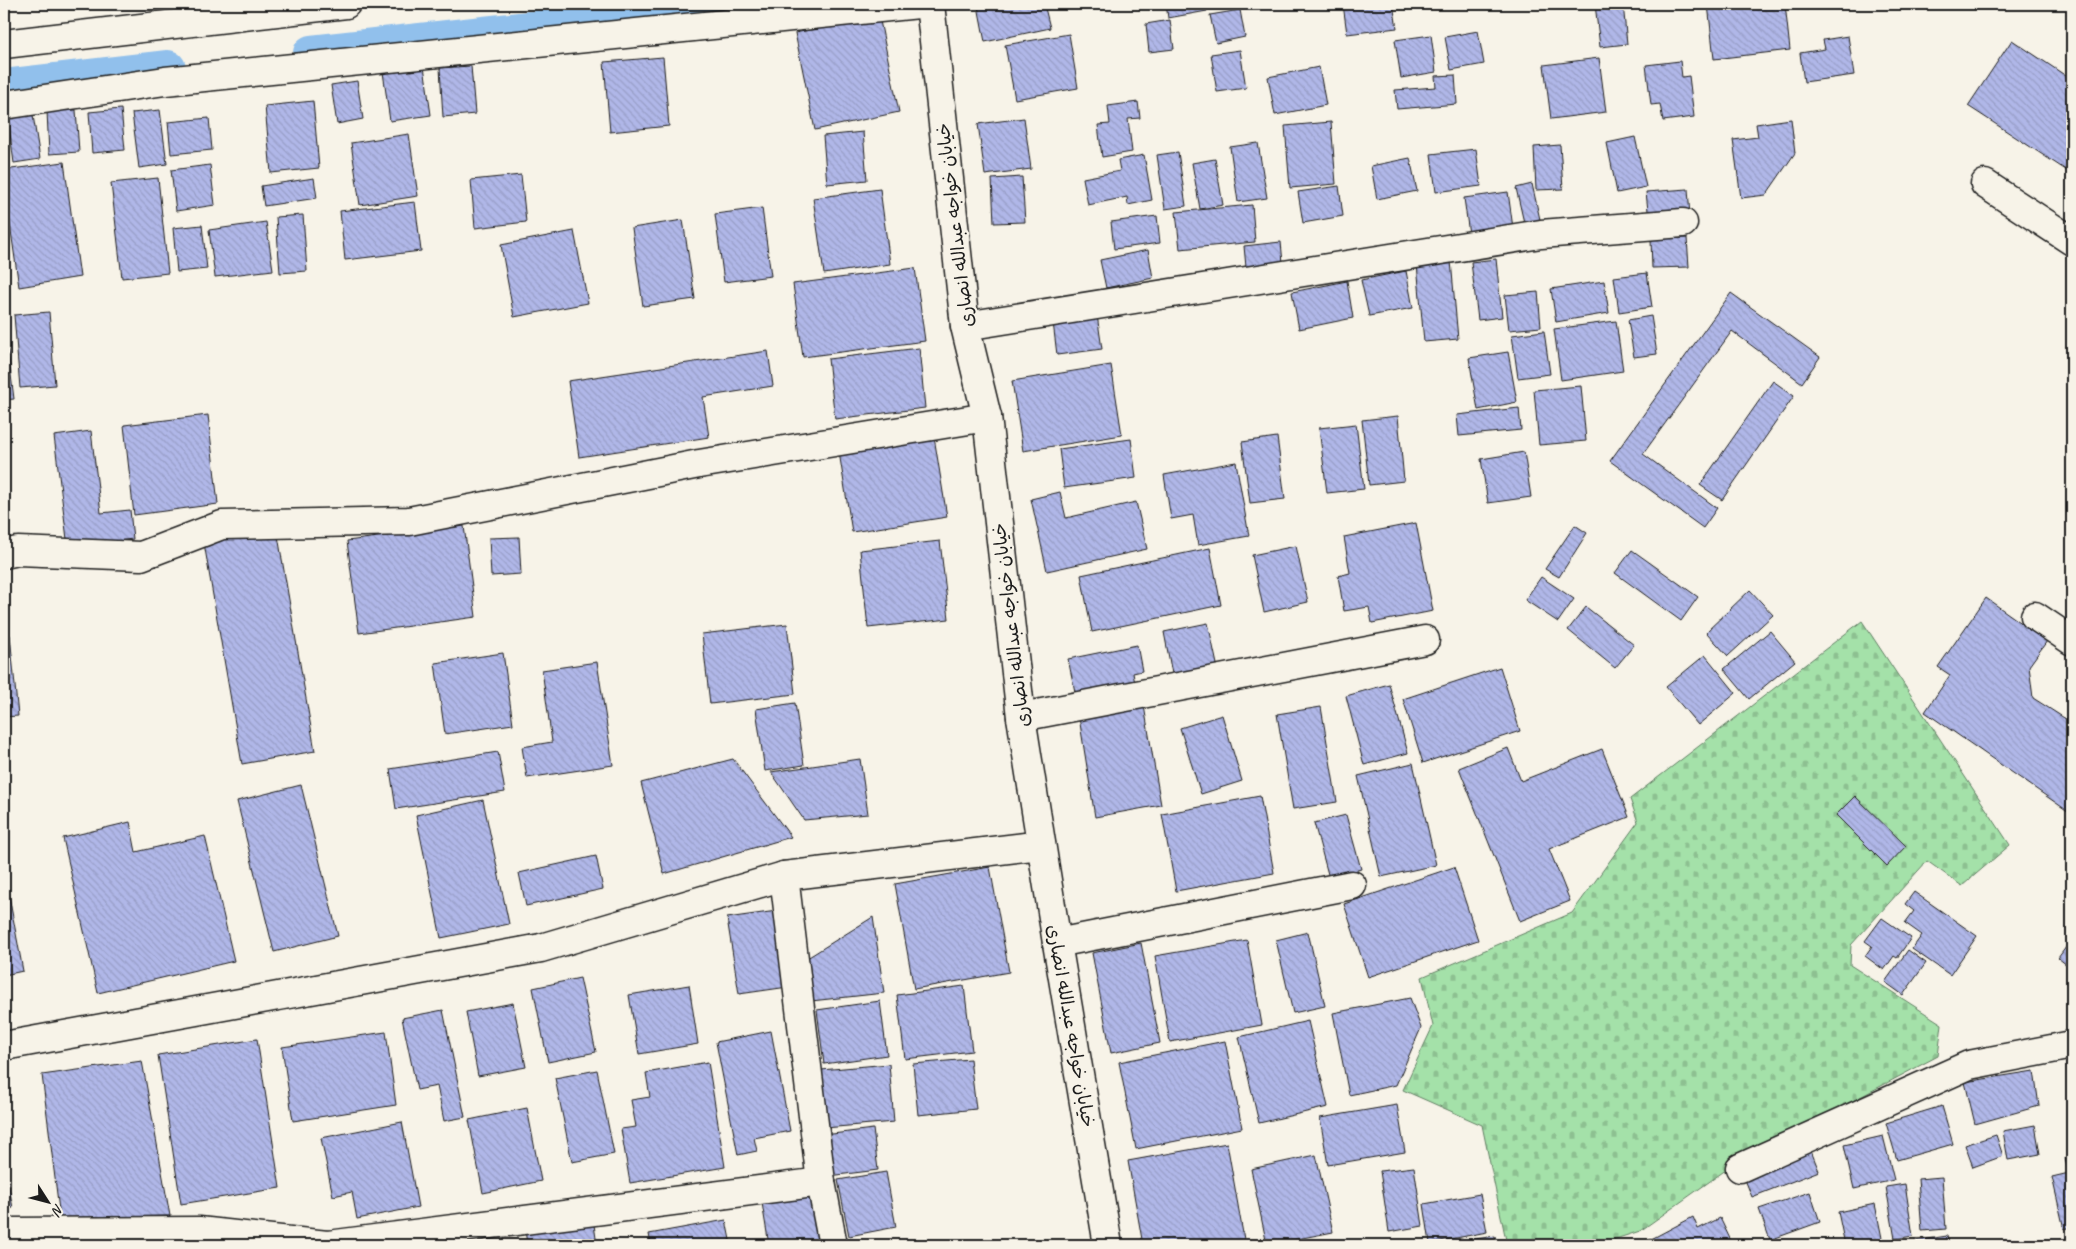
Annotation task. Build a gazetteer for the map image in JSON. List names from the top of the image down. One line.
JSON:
{"streets":{"street":["خیابان خواجه عبدالله انصاری"]},"north":"bottom right"}
